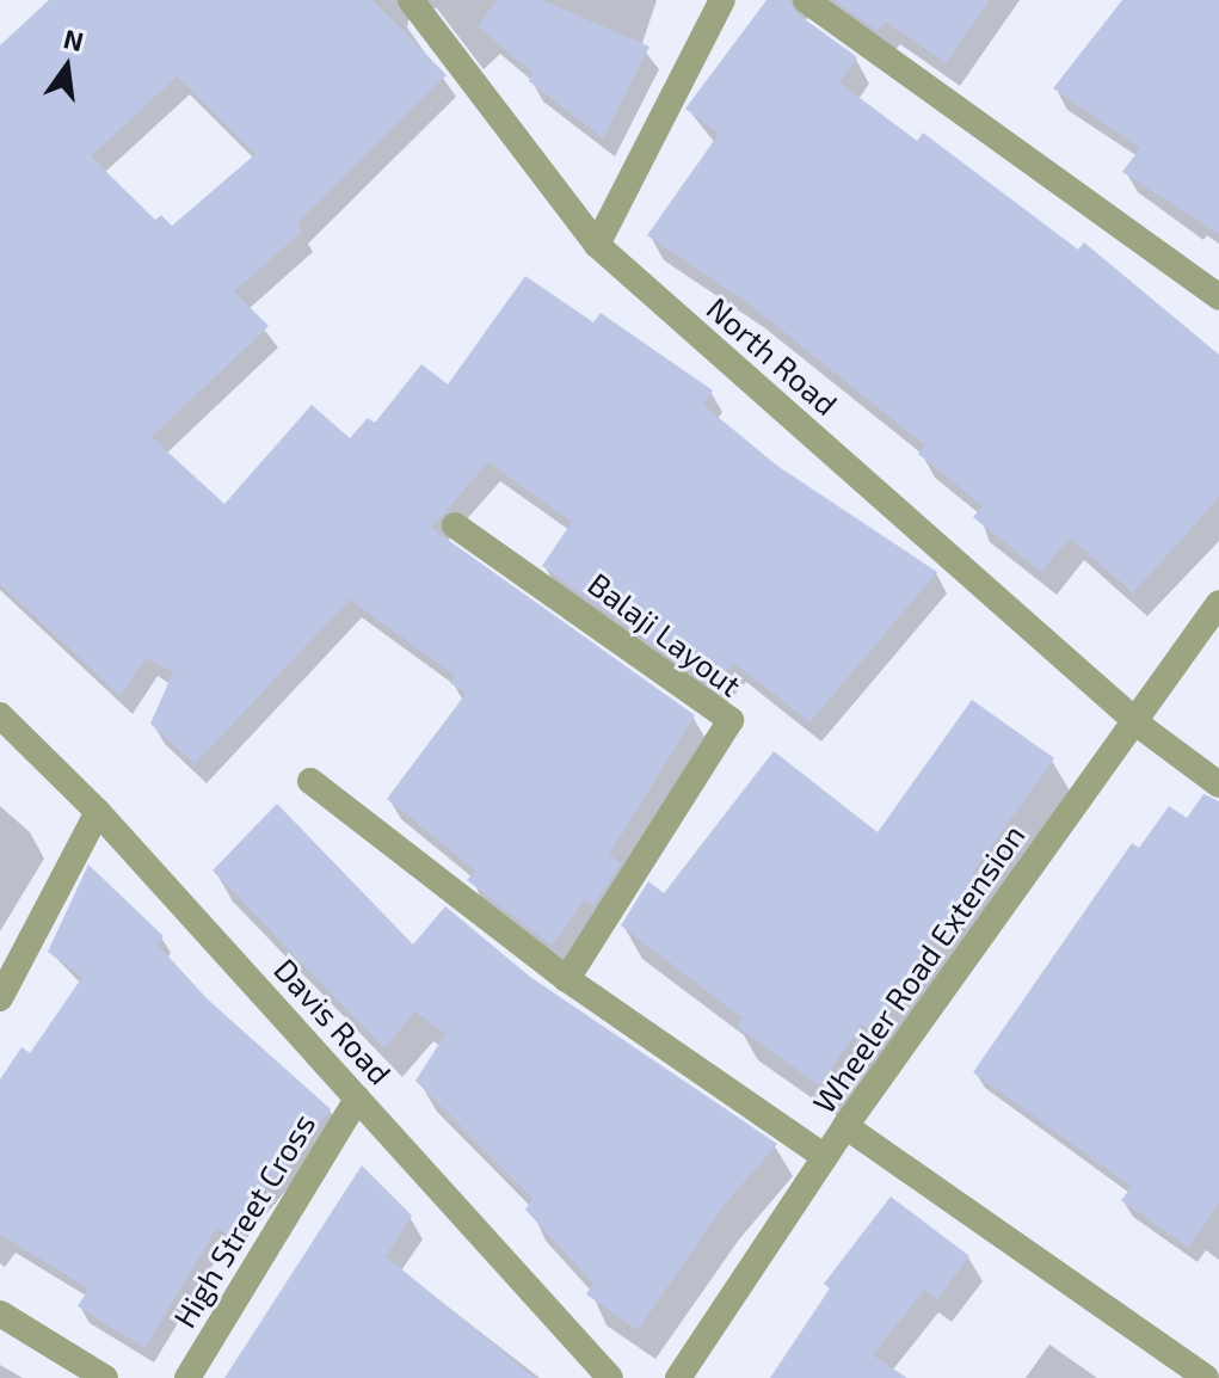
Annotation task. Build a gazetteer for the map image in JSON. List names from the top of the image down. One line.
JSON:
{"streets":{"street":["North Road","Balaji Layout","Wheeler Road Extension","Davis Road","High Street Cross"]},"crossings":[["North Road","Wheeler Road Extension"],["Davis Road","High Street Cross"]],"north":"top"}
